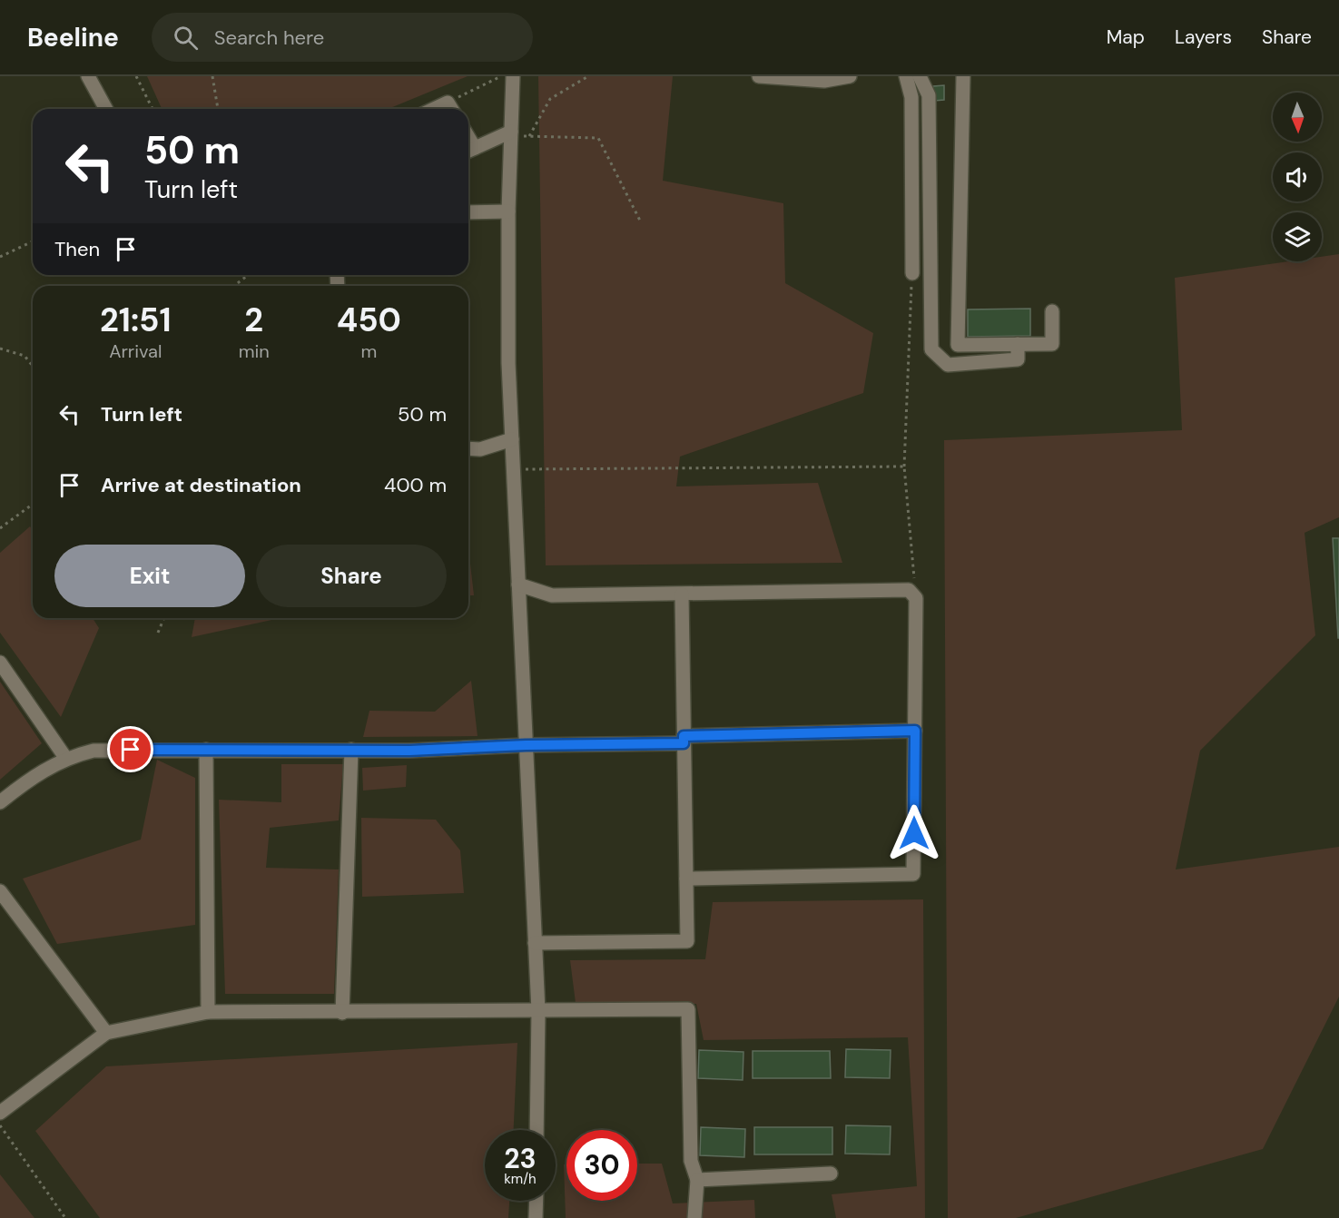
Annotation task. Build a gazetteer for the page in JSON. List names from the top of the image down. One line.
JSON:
{"north":"bottom","page":{"header":"Beeline","search":"Search here","nav":["Map","Layers","Share"],"turn":["50 m","Turn left"],"then":"Then","eta":["21:51","Arrival","2","min","450","m"],"list":[{"name":"Turn left","value":"50 m"},{"name":"Arrive at destination","value":"400 m"}],"buttons":["Exit","Share"],"speed":"23 km/h","limit":"30"}}
